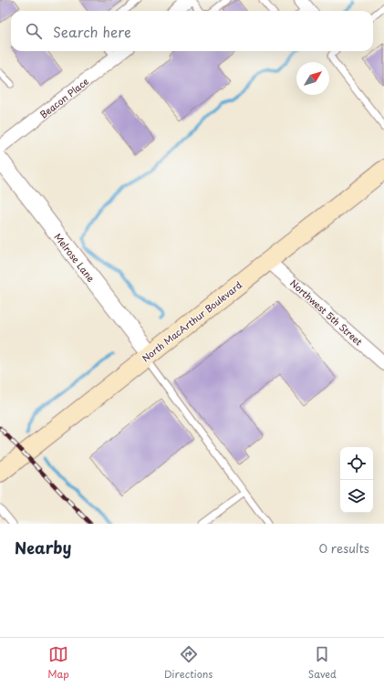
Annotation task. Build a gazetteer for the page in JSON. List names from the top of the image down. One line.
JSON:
{"streets":{"main road":["North MacArthur Boulevard"],"street":["Beacon Place","Melrose Lane","Northwest 5th Street"]},"crossings":[["Melrose Lane","North MacArthur Boulevard"],["Northwest 5th Street","North MacArthur Boulevard"]],"north":"top right","page":{"search":"Search here","heading":["Nearby","0 results"],"nav":["Map","Directions","Saved"]}}
